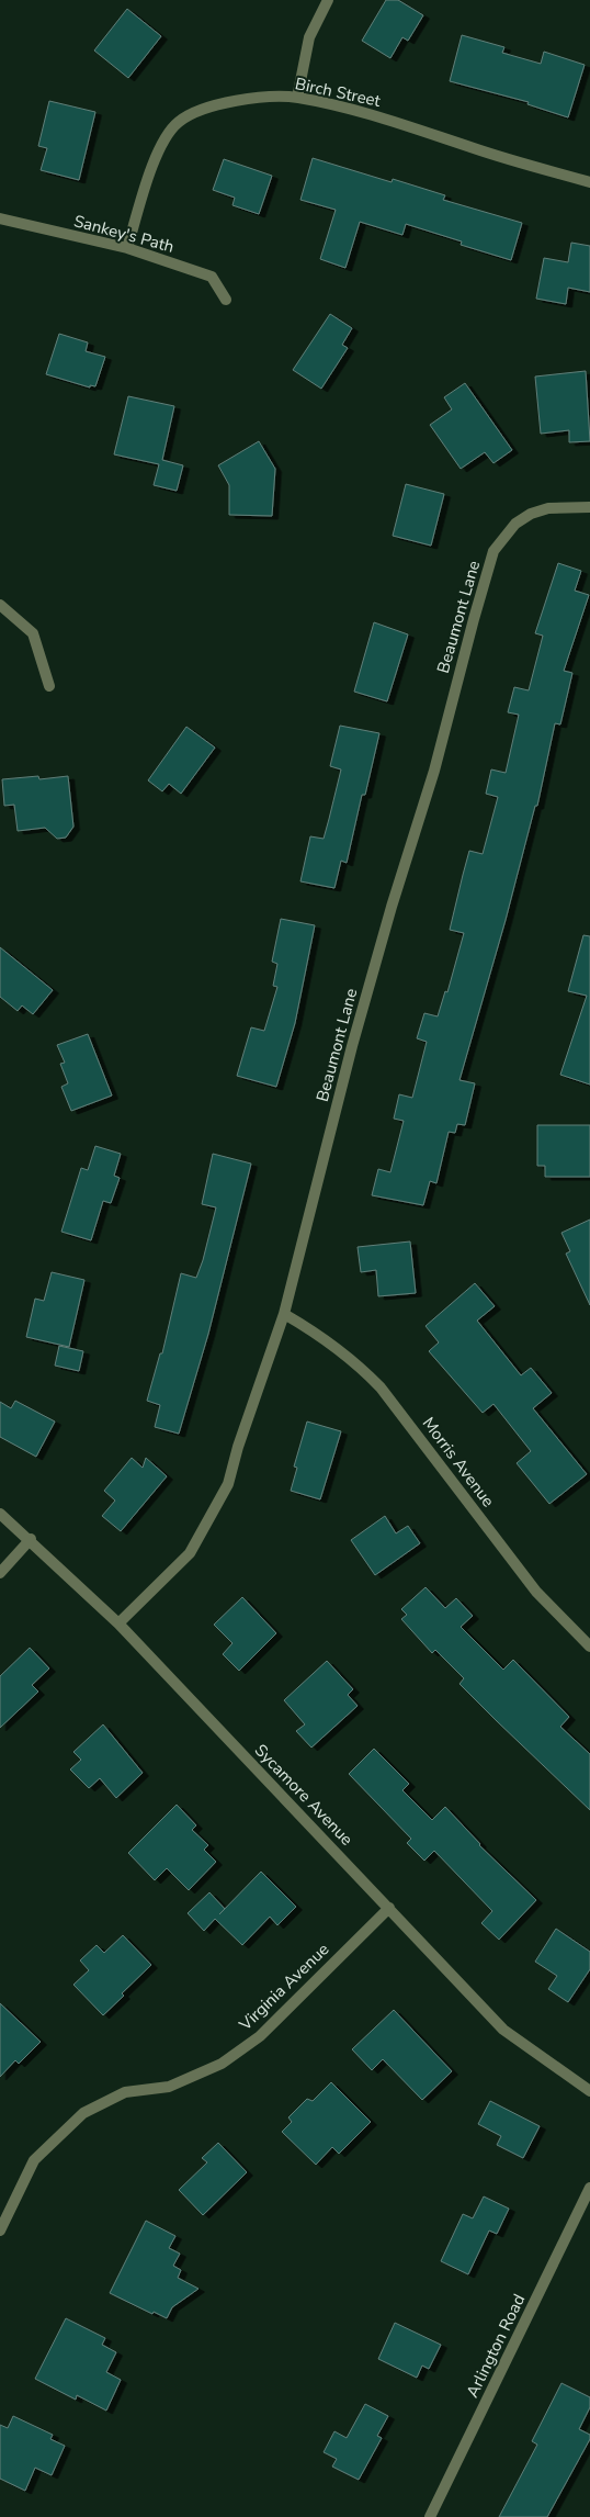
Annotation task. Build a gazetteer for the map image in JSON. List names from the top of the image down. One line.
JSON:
{"streets":{"street":["Birch Street","Sankey's Path","Beaumont Lane","Morris Avenue","Sycamore Avenue","Virginia Avenue","Arlington Road"]},"crossings":[["Birch Street","Sankey's Path"],["Beaumont Lane","Morris Avenue"],["Beaumont Lane","Sycamore Avenue"],["Sycamore Avenue","Virginia Avenue"]]}
